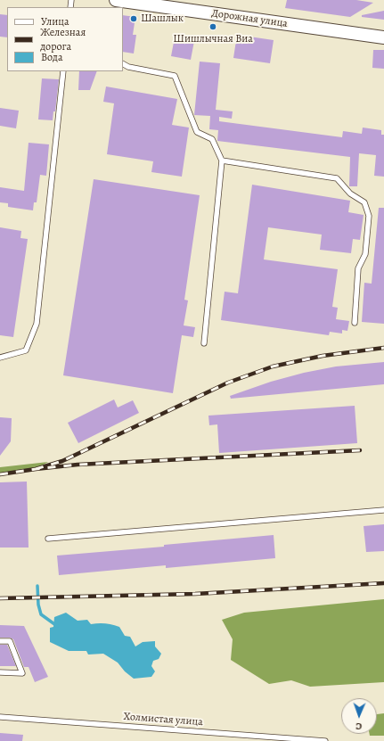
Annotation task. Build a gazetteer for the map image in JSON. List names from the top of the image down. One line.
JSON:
{"streets":{"street":["Дорожная улица"],"lane":["Холмистая улица"]},"places":["Шашлык","Шишлычная Виа"],"legend":["Улица","Железная дорога","Вода"],"north":"bottom"}
